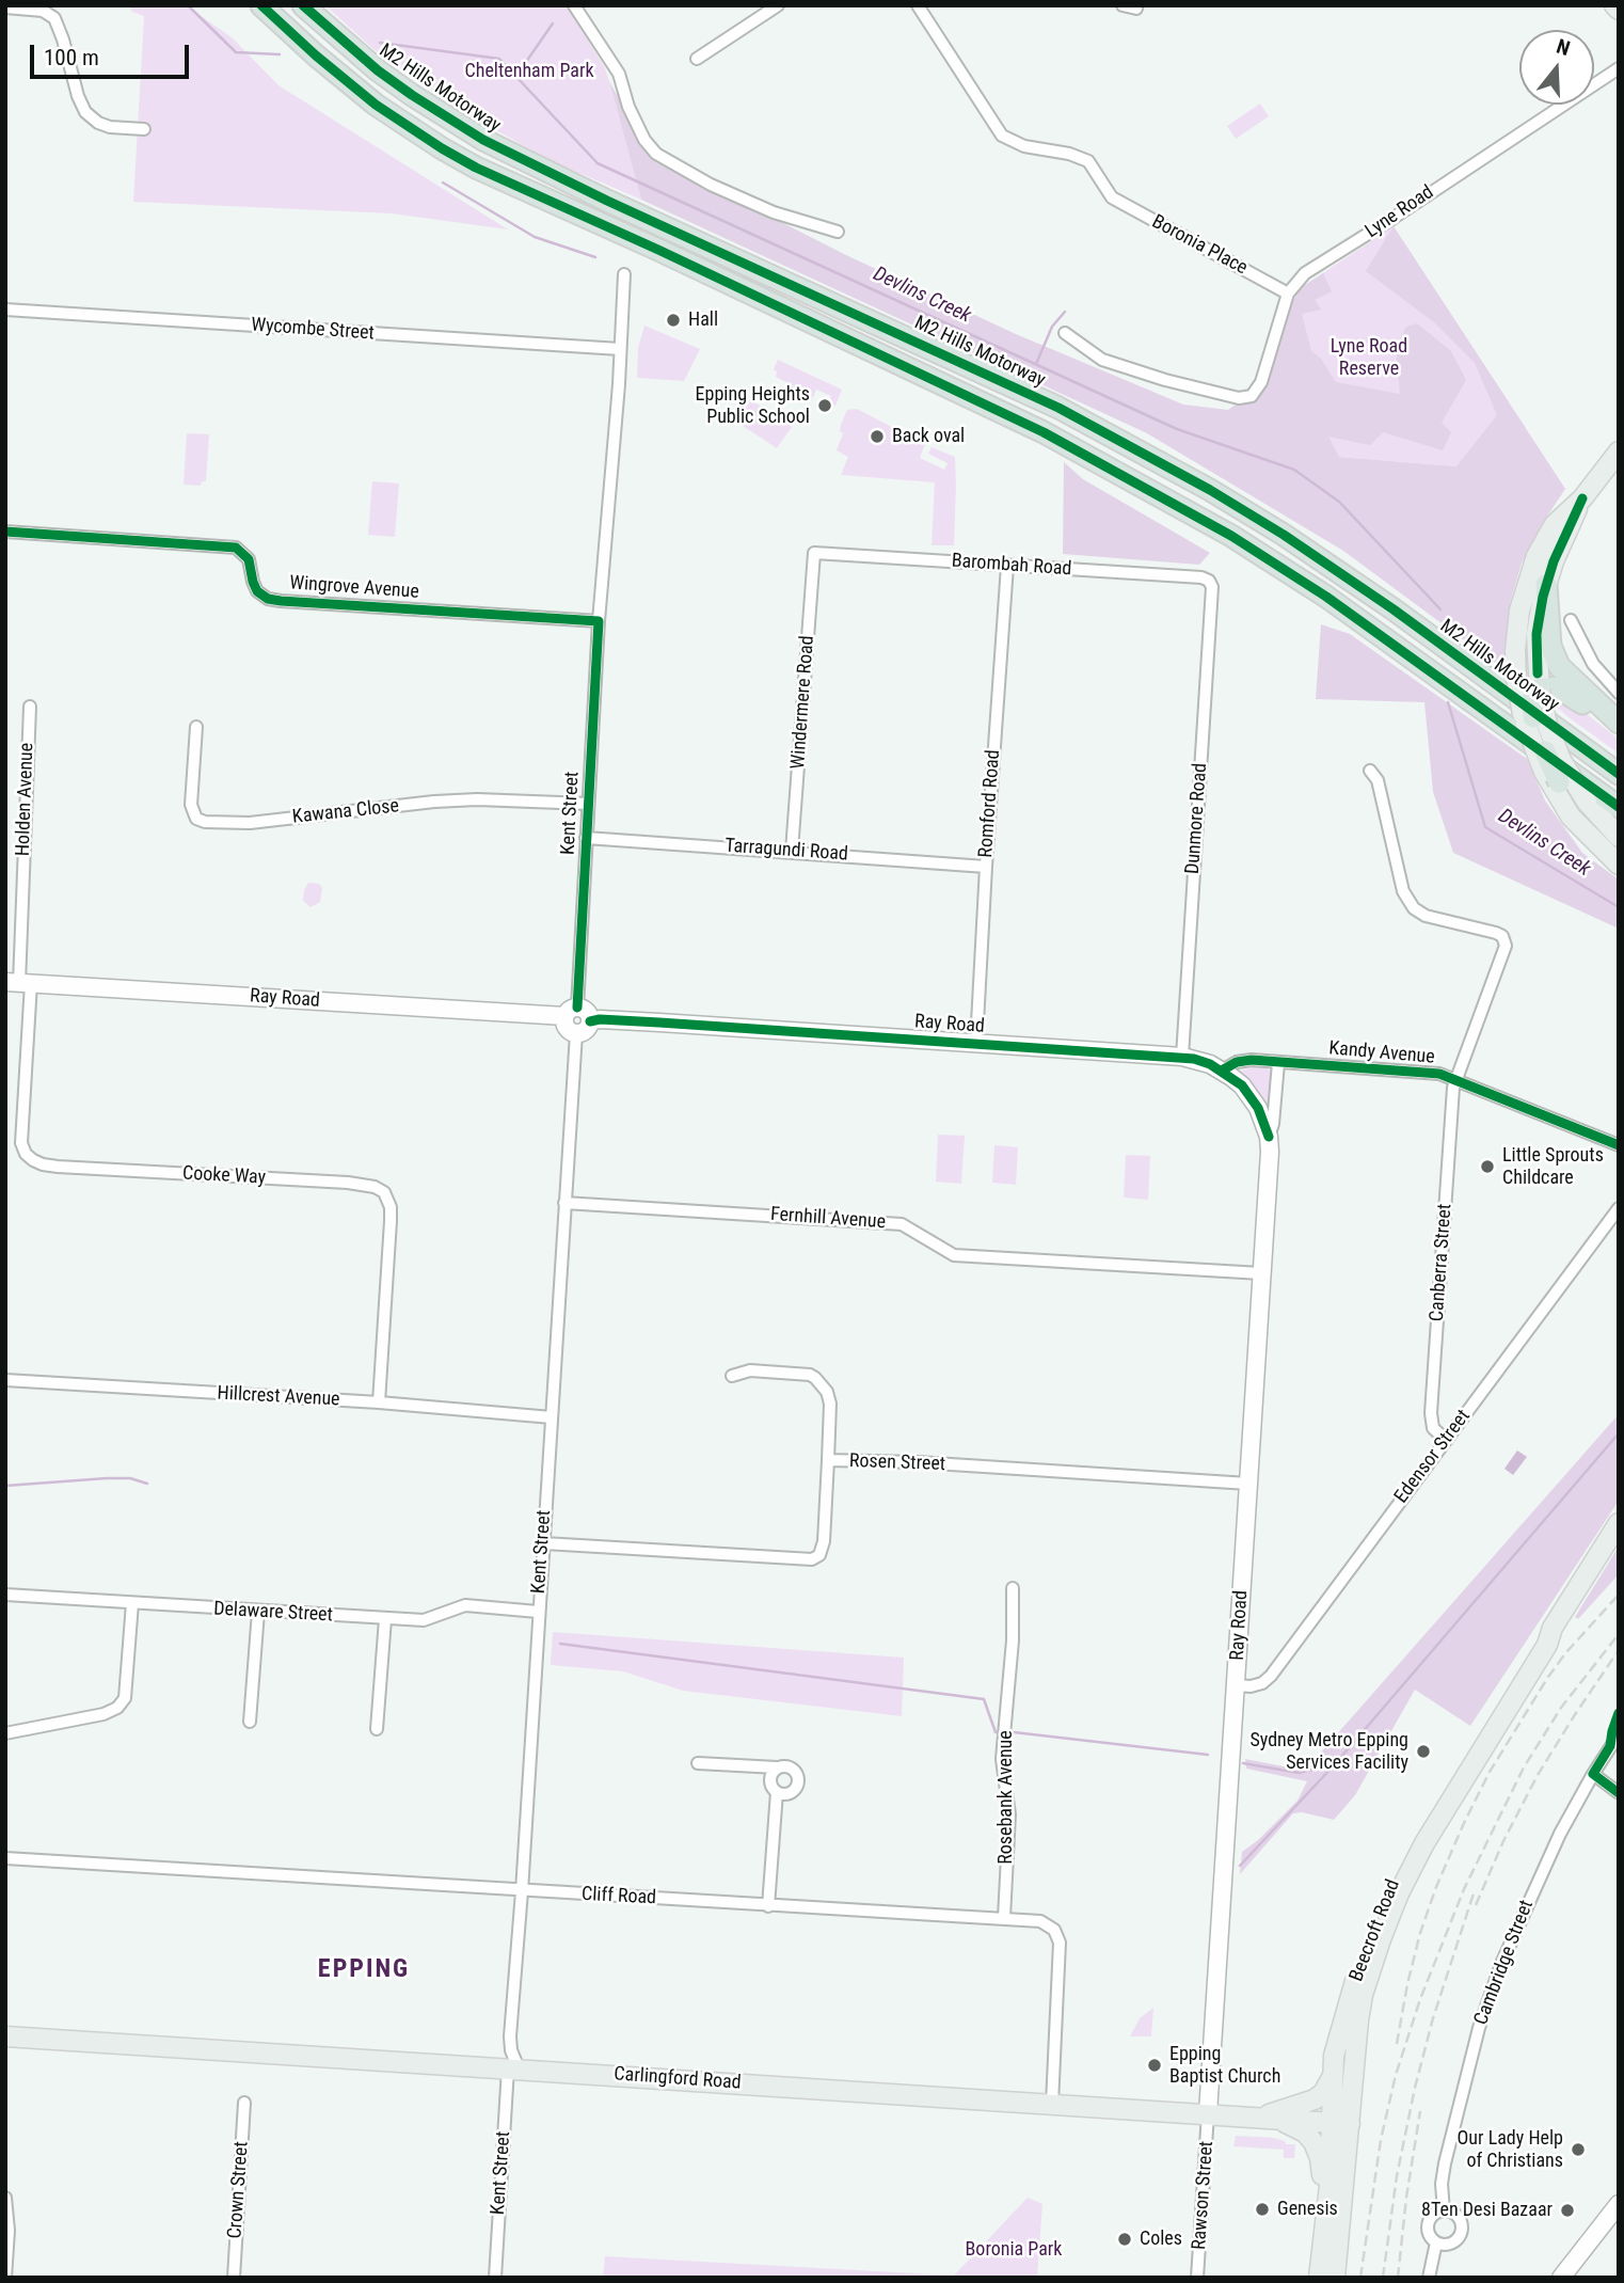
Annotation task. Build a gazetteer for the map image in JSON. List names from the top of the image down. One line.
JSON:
{"streets":{"highway":["M2 Hills Motorway"],"main road":["Beecroft Road","Carlingford Road"],"street":["Lyne Road","Boronia Place","Wycombe Street","Barombah Road","Wingrove Avenue","Windermere Road","Holden Avenue","Romford Road","Kawana Close","Kent Street","Dunmore Road","Tarragundi Road","Ray Road","Kandy Avenue","Cooke Way","Fernhill Avenue","Canberra Street","Hillcrest Avenue","Edensor Street","Rosen Street","Delaware Street","Rosebank Avenue","Cliff Road","Cambridge Street","Crown Street","Rawson Street"]},"crossings":[["Lyne Road","Boronia Place"],["Wycombe Street","Kent Street"],["Barombah Road","Windermere Road"],["Barombah Road","Romford Road"],["Barombah Road","Dunmore Road"],["Wingrove Avenue","Kent Street"],["Windermere Road","Tarragundi Road"],["Holden Avenue","Ray Road"],["Holden Avenue","Cooke Way"],["Romford Road","Tarragundi Road"],["Romford Road","Ray Road"],["Kawana Close","Kent Street"],["Kent Street","Tarragundi Road"],["Kent Street","Ray Road"],["Kent Street","Fernhill Avenue"],["Kent Street","Hillcrest Avenue"],["Kent Street","Rosen Street"],["Kent Street","Delaware Street"],["Kent Street","Cliff Road"],["Kent Street","Carlingford Road"],["Dunmore Road","Ray Road"],["Ray Road","Kandy Avenue"],["Ray Road","Cooke Way"],["Ray Road","Fernhill Avenue"],["Ray Road","Edensor Street"],["Ray Road","Rosen Street"],["Ray Road","Carlingford Road"],["Ray Road","Rawson Street"],["Kandy Avenue","Canberra Street"],["Cooke Way","Hillcrest Avenue"],["Canberra Street","Edensor Street"],["Rosebank Avenue","Cliff Road"],["Cliff Road","Carlingford Road"],["Beecroft Road","Carlingford Road"],["Carlingford Road","Rawson Street"]],"districts":["EPPING"],"water":["Devlins Creek"],"parks":["Cheltenham Park","Lyne Road Reserve","Boronia Park"],"places":["Hall","Epping Heights Public School","Back oval","Little Sprouts Childcare","Sydney Metro Epping Services Facility","Epping Baptist Church","Our Lady Help of Christians","Genesis","8Ten Desi Bazaar","Coles"],"scale_bar":"100 m","north":"top"}
